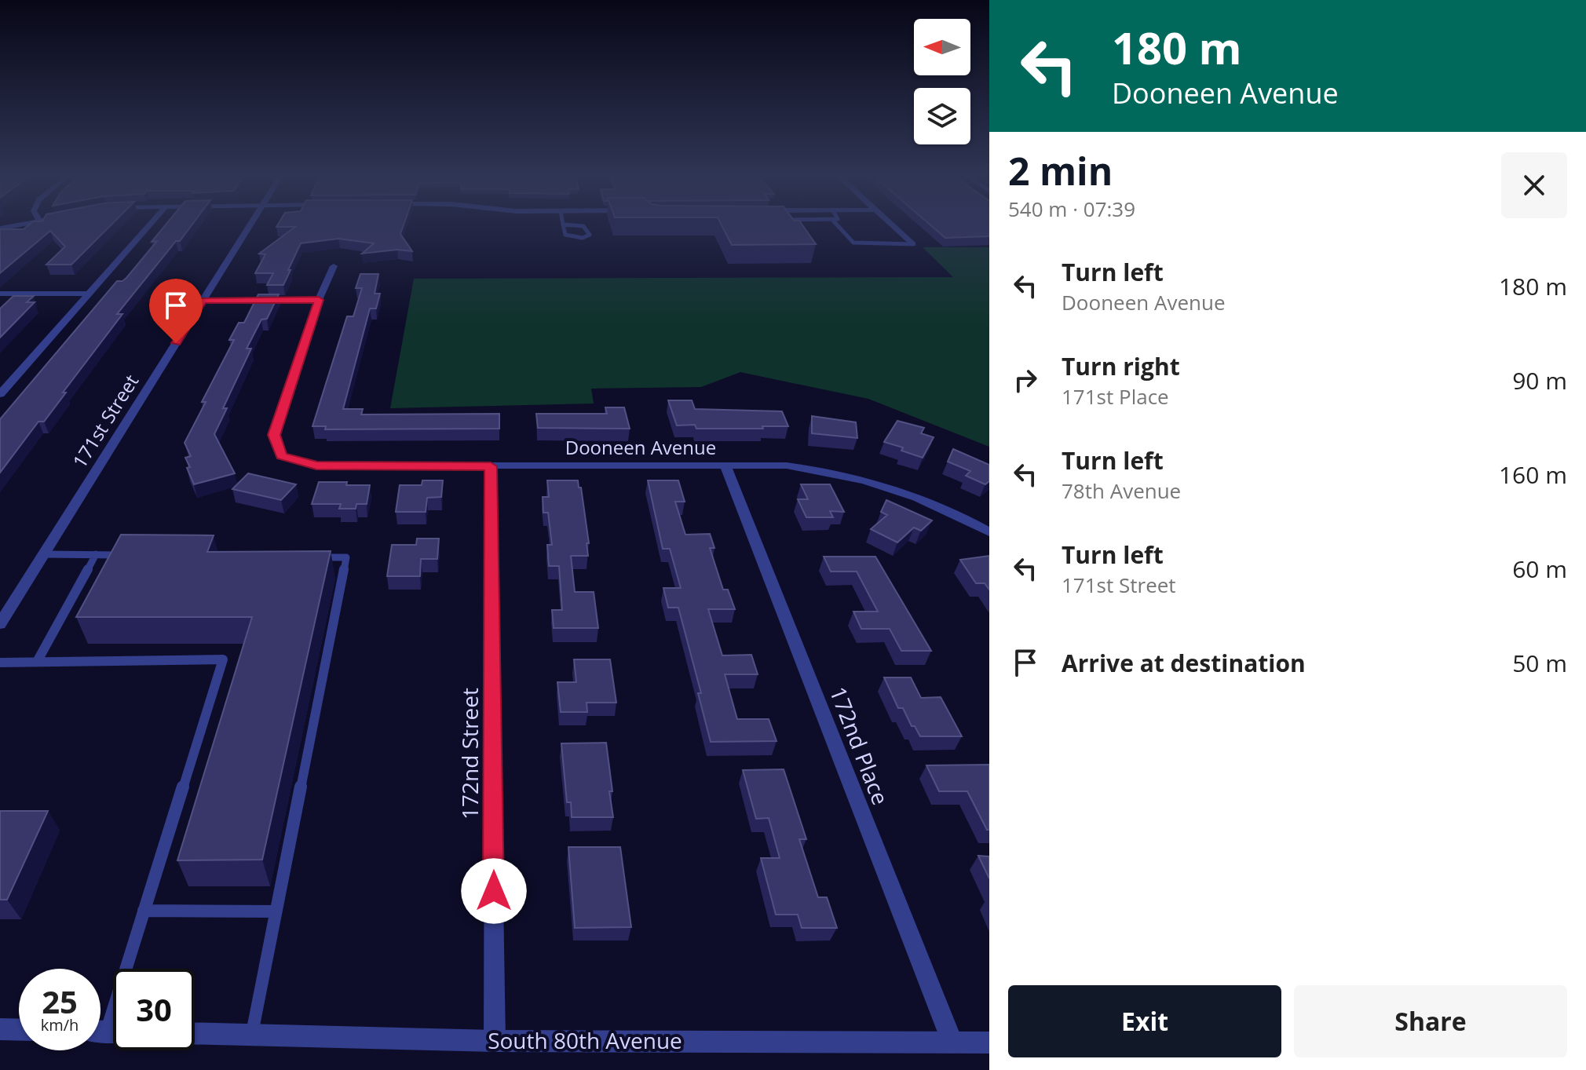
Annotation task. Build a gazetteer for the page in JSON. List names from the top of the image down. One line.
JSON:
{"streets":{"street":["171st Street","Dooneen Avenue","172nd Place","172nd Street","South 80th Avenue"]},"crossings":[["Dooneen Avenue","172nd Place"],["Dooneen Avenue","172nd Street"],["172nd Place","South 80th Avenue"],["172nd Street","South 80th Avenue"]],"north":"left","page":{"turn":["180 m","Dooneen Avenue"],"heading":["2 min","540 m · 07:39"],"list":[{"name":"Turn left","note":"Dooneen Avenue","value":"180 m"},{"name":"Turn right","note":"171st Place","value":"90 m"},{"name":"Turn left","note":"78th Avenue","value":"160 m"},{"name":"Turn left","note":"171st Street","value":"60 m"},{"name":"Arrive at destination","value":"50 m"}],"speed":"25 km/h","limit":"30","buttons":["Exit","Share"]}}
